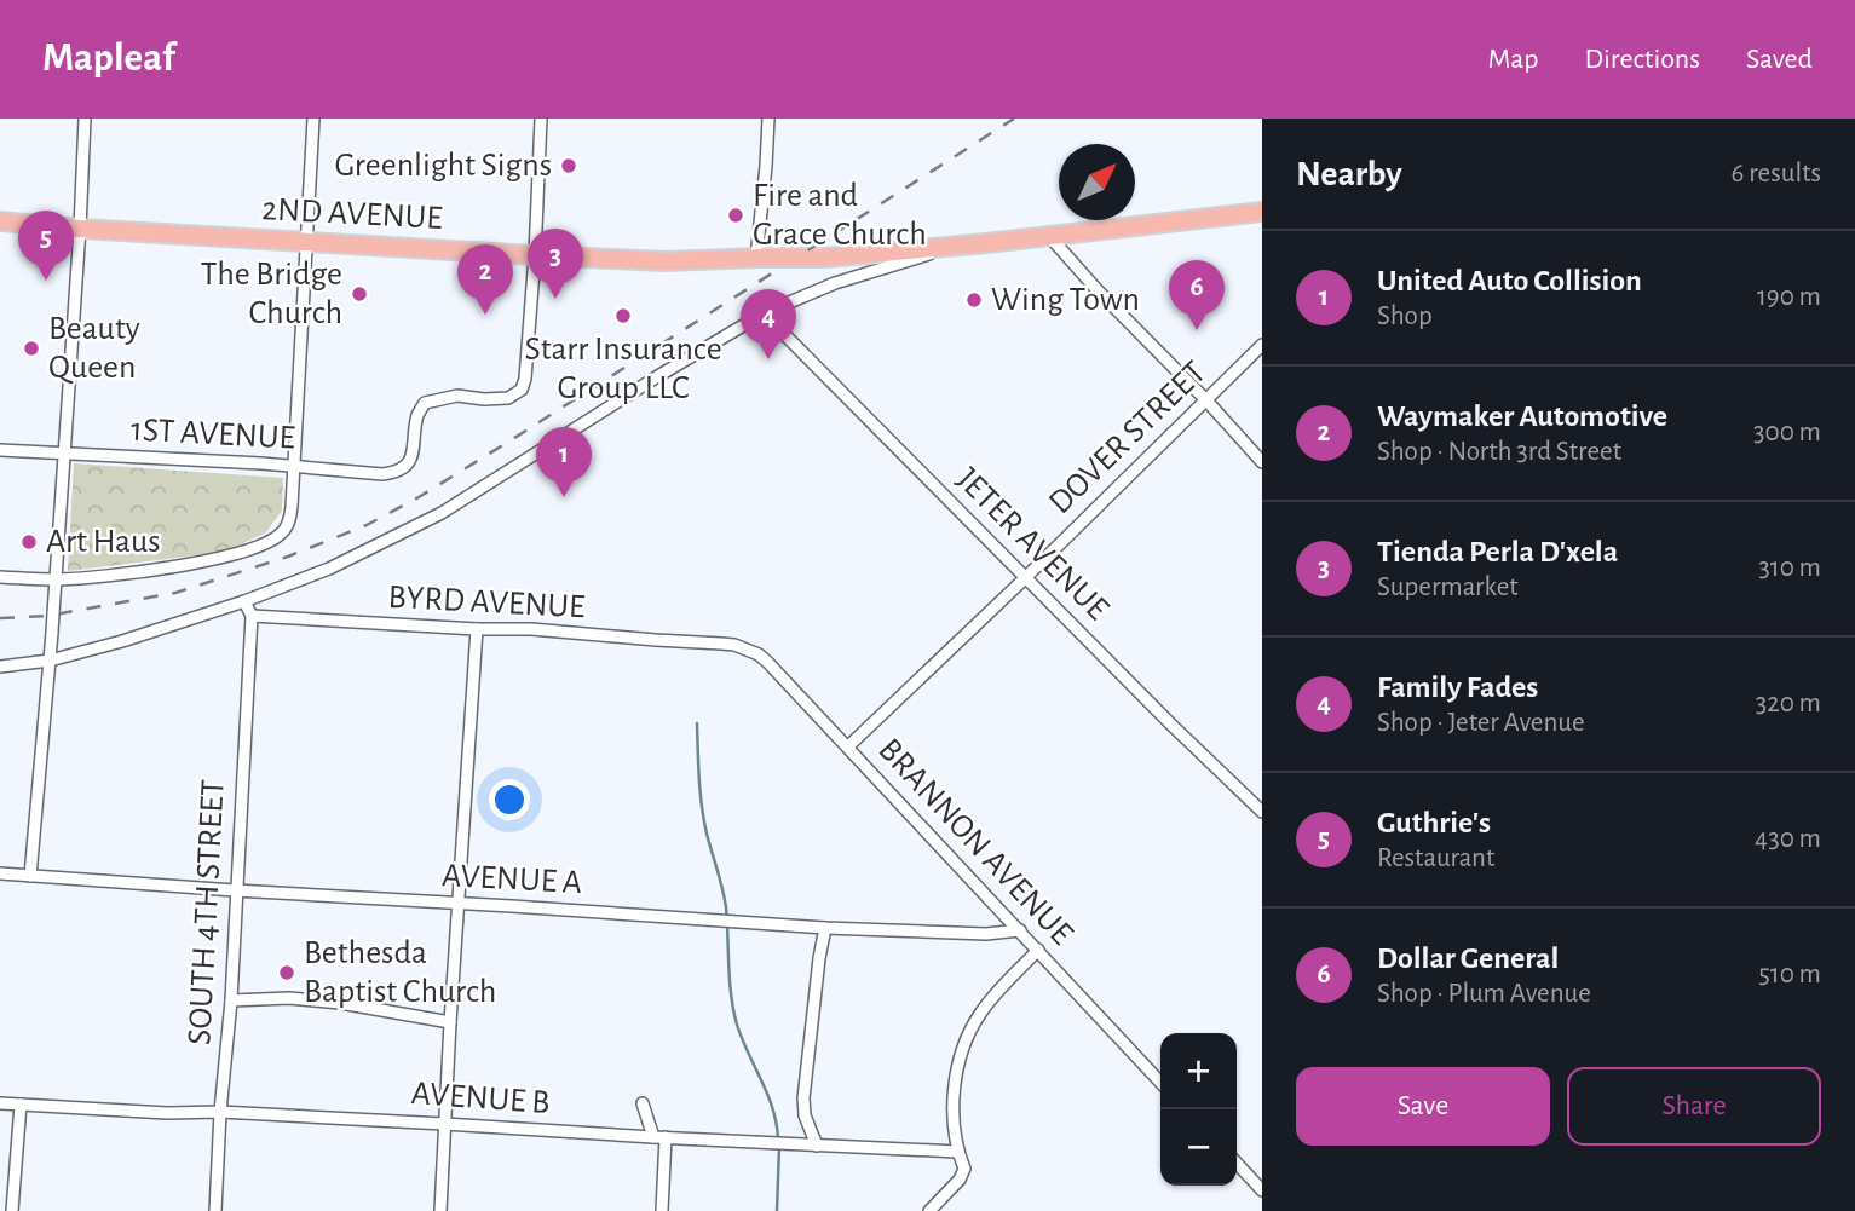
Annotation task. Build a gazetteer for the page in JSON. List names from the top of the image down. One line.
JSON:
{"streets":{"main road":["2ND AVENUE"],"street":["1ST AVENUE","DOVER STREET","JETER AVENUE","BYRD AVENUE","BRANNON AVENUE","AVENUE A","SOUTH 4TH STREET","AVENUE B"]},"crossings":[["2ND AVENUE","1ST AVENUE"],["DOVER STREET","JETER AVENUE"],["DOVER STREET","BRANNON AVENUE"],["BYRD AVENUE","BRANNON AVENUE"],["BYRD AVENUE","SOUTH 4TH STREET"],["BRANNON AVENUE","AVENUE A"],["AVENUE A","SOUTH 4TH STREET"],["SOUTH 4TH STREET","AVENUE B"]],"places":["Greenlight Signs","Fire and Grace Church","The Bridge Church","Wing Town","Starr Insurance Group LLC","Beauty Queen","Art Haus","Bethesda Baptist Church"],"north":"top right","page":{"header":"Mapleaf","nav":["Map","Directions","Saved"],"heading":["Nearby","6 results"],"pins":["5","3","2","6","4","1"],"list":[{"mark":"1","name":"United Auto Collision","note":"Shop","value":"190 m"},{"mark":"2","name":"Waymaker Automotive","note":"Shop · North 3rd Street","value":"300 m"},{"mark":"3","name":"Tienda Perla D'xela","note":"Supermarket","value":"310 m"},{"mark":"4","name":"Family Fades","note":"Shop · Jeter Avenue","value":"320 m"},{"mark":"5","name":"Guthrie's","note":"Restaurant","value":"430 m"},{"mark":"6","name":"Dollar General","note":"Shop · Plum Avenue","value":"510 m"}],"map_buttons":["+","−"],"buttons":["Save","Share"]}}
